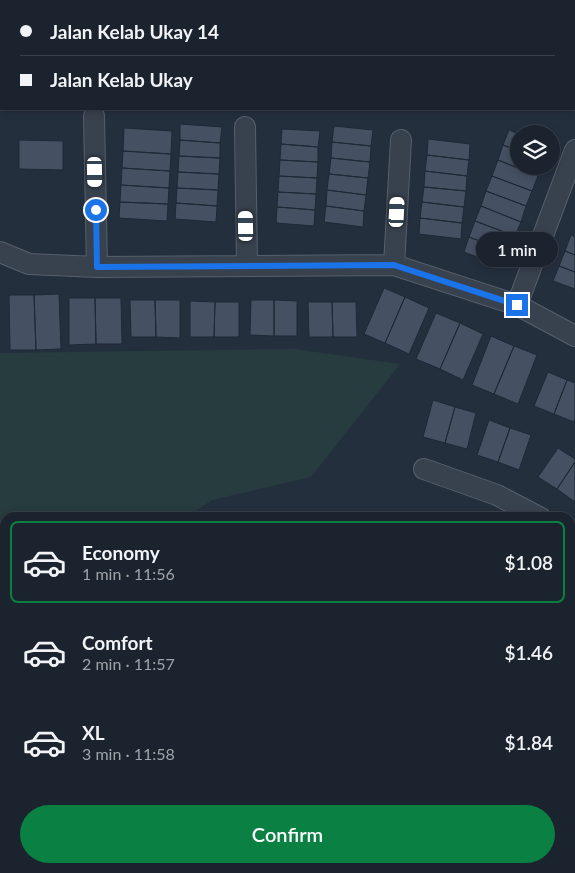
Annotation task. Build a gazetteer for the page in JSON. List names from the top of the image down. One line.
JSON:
{"page":{"banner":["Jalan Kelab Ukay 14","Jalan Kelab Ukay"],"bubble":"1 min","list":[{"name":"Economy","note":"1 min · 11:56","value":"$1.08"},{"name":"Comfort","note":"2 min · 11:57","value":"$1.46"},{"name":"XL","note":"3 min · 11:58","value":"$1.84"}],"buttons":"Confirm"}}
